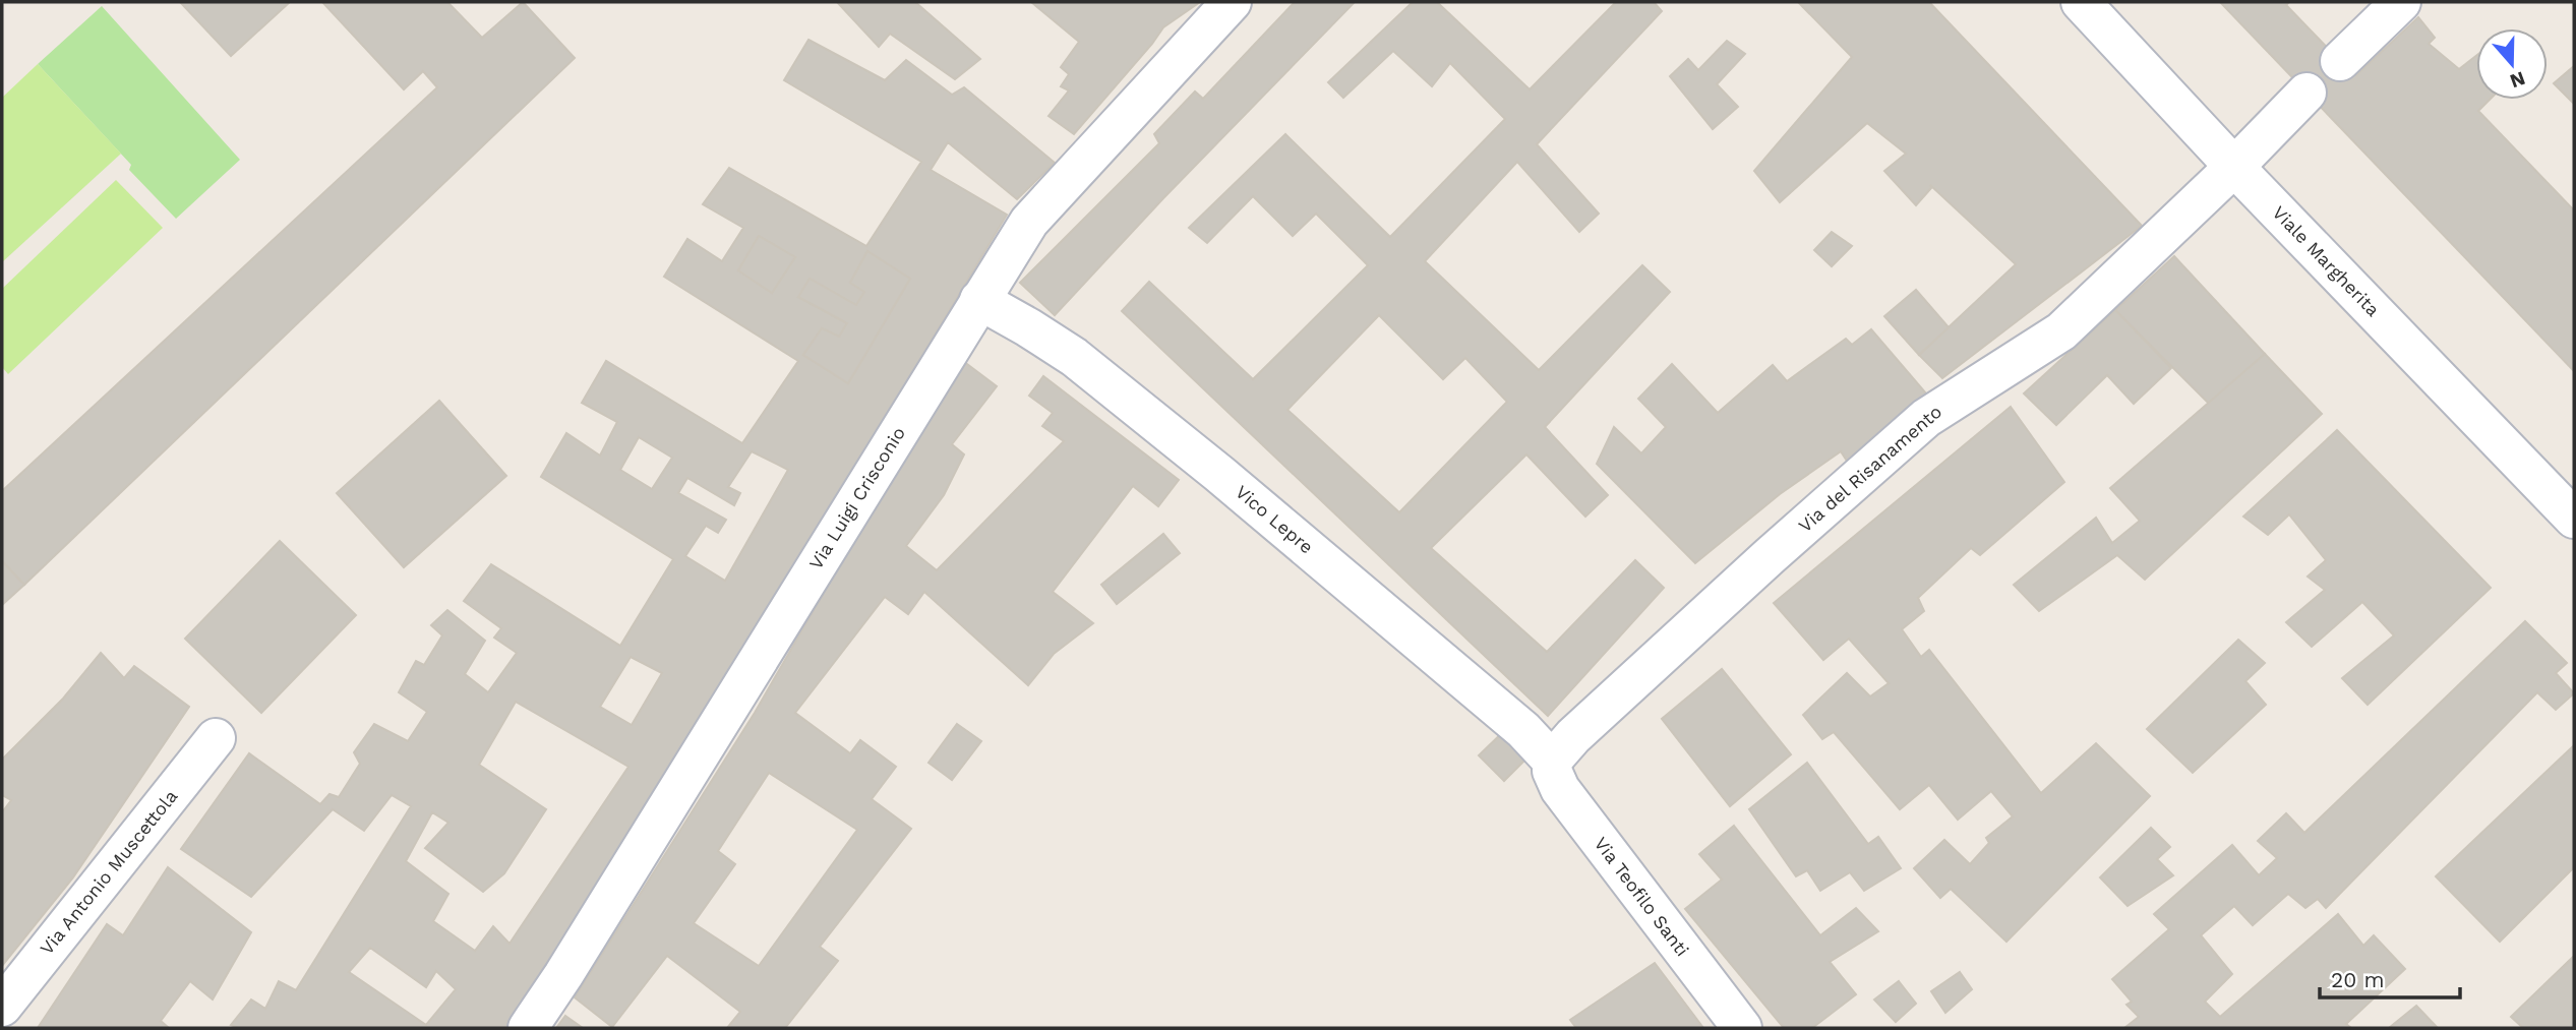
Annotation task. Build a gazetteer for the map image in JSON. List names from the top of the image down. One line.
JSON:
{"streets":{"street":["Viale Margherita","Via del Risanamento","Via Luigi Crisconio","Vico Lepre","Via Antonio Muscettola","Via Teofilo Santi"]},"crossings":[["Viale Margherita","Via del Risanamento"],["Via del Risanamento","Vico Lepre"],["Via del Risanamento","Via Teofilo Santi"],["Via Luigi Crisconio","Vico Lepre"],["Vico Lepre","Via Teofilo Santi"]],"scale_bar":"20 m","north":"bottom"}
